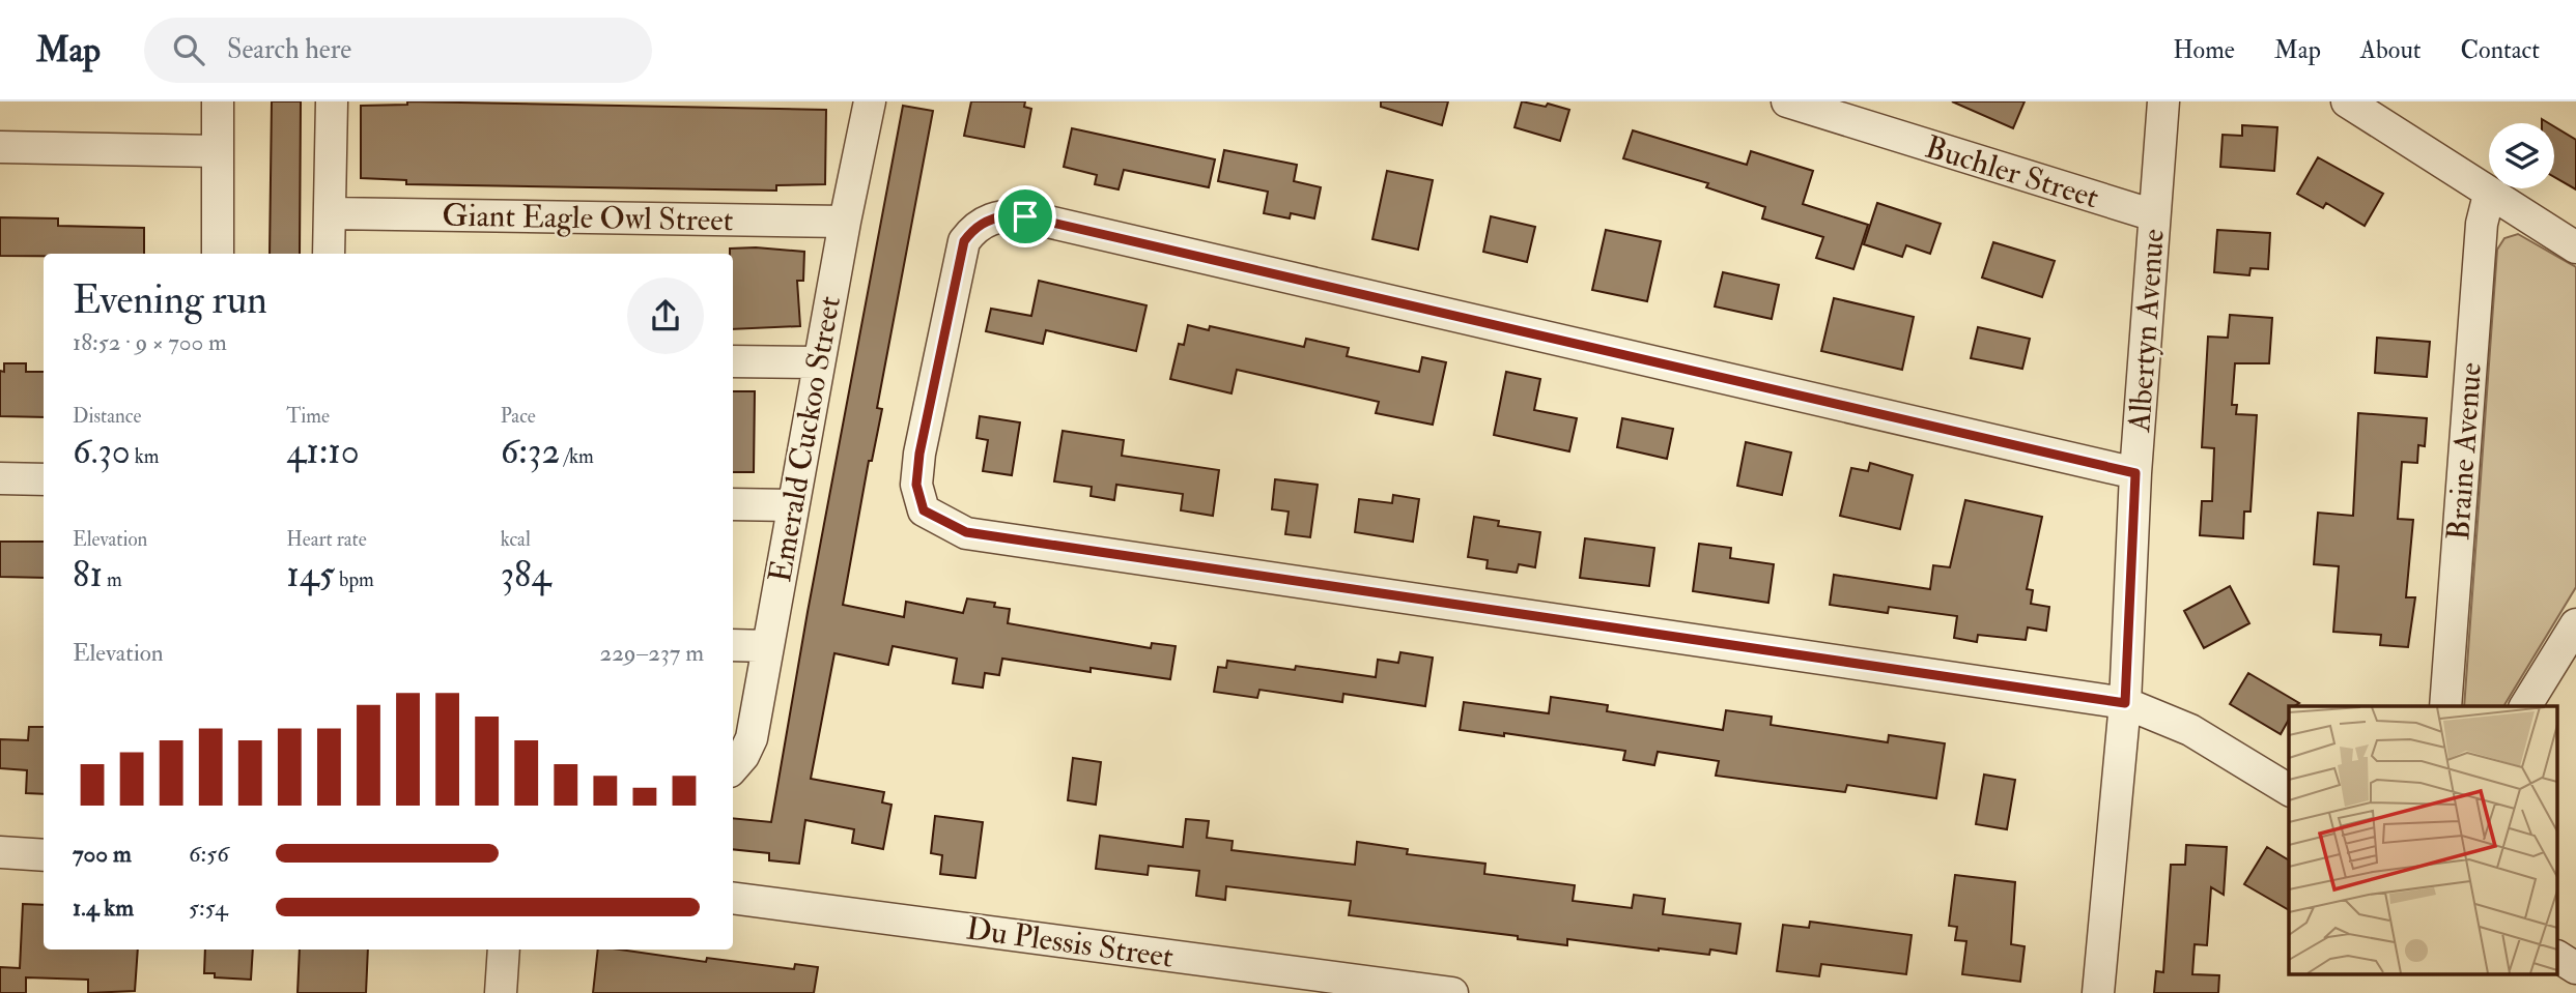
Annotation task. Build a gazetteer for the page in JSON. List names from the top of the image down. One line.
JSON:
{"streets":{"street":["Buchler Street","Giant Eagle Owl Street","Albertyn Avenue","Emerald Cuckoo Street","Braine Avenue","Du Plessis Street"]},"crossings":[["Buchler Street","Albertyn Avenue"],["Giant Eagle Owl Street","Emerald Cuckoo Street"]],"page":{"header":"Map","search":"Search here","nav":["Home","Map","About","Contact"],"heading":["Evening run","18:52 · 9 × 700 m"],"stats":[["Distance","6.30 km"],["Time","41:10"],["Pace","6:32 /km"],["Elevation","81 m"],["Heart rate","145 bpm"],["kcal","384"]],"chart":["Elevation","229–237 m"],"list":[{"name":"700 m","note":"6:56"},{"name":"1.4 km","note":"5:54"}]}}
